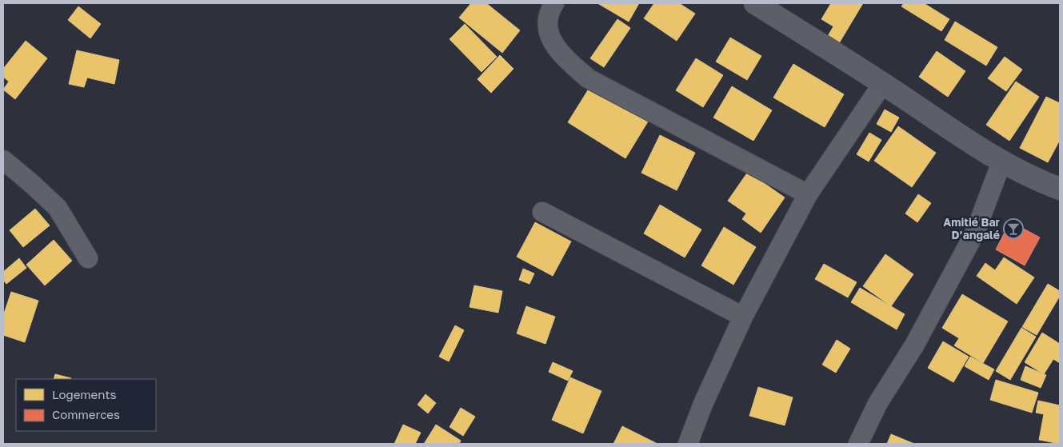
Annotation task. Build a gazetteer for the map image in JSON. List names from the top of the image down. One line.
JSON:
{"places":{"bar":["Amitié Bar D’angalé"]},"legend":["Logements","Commerces"]}
